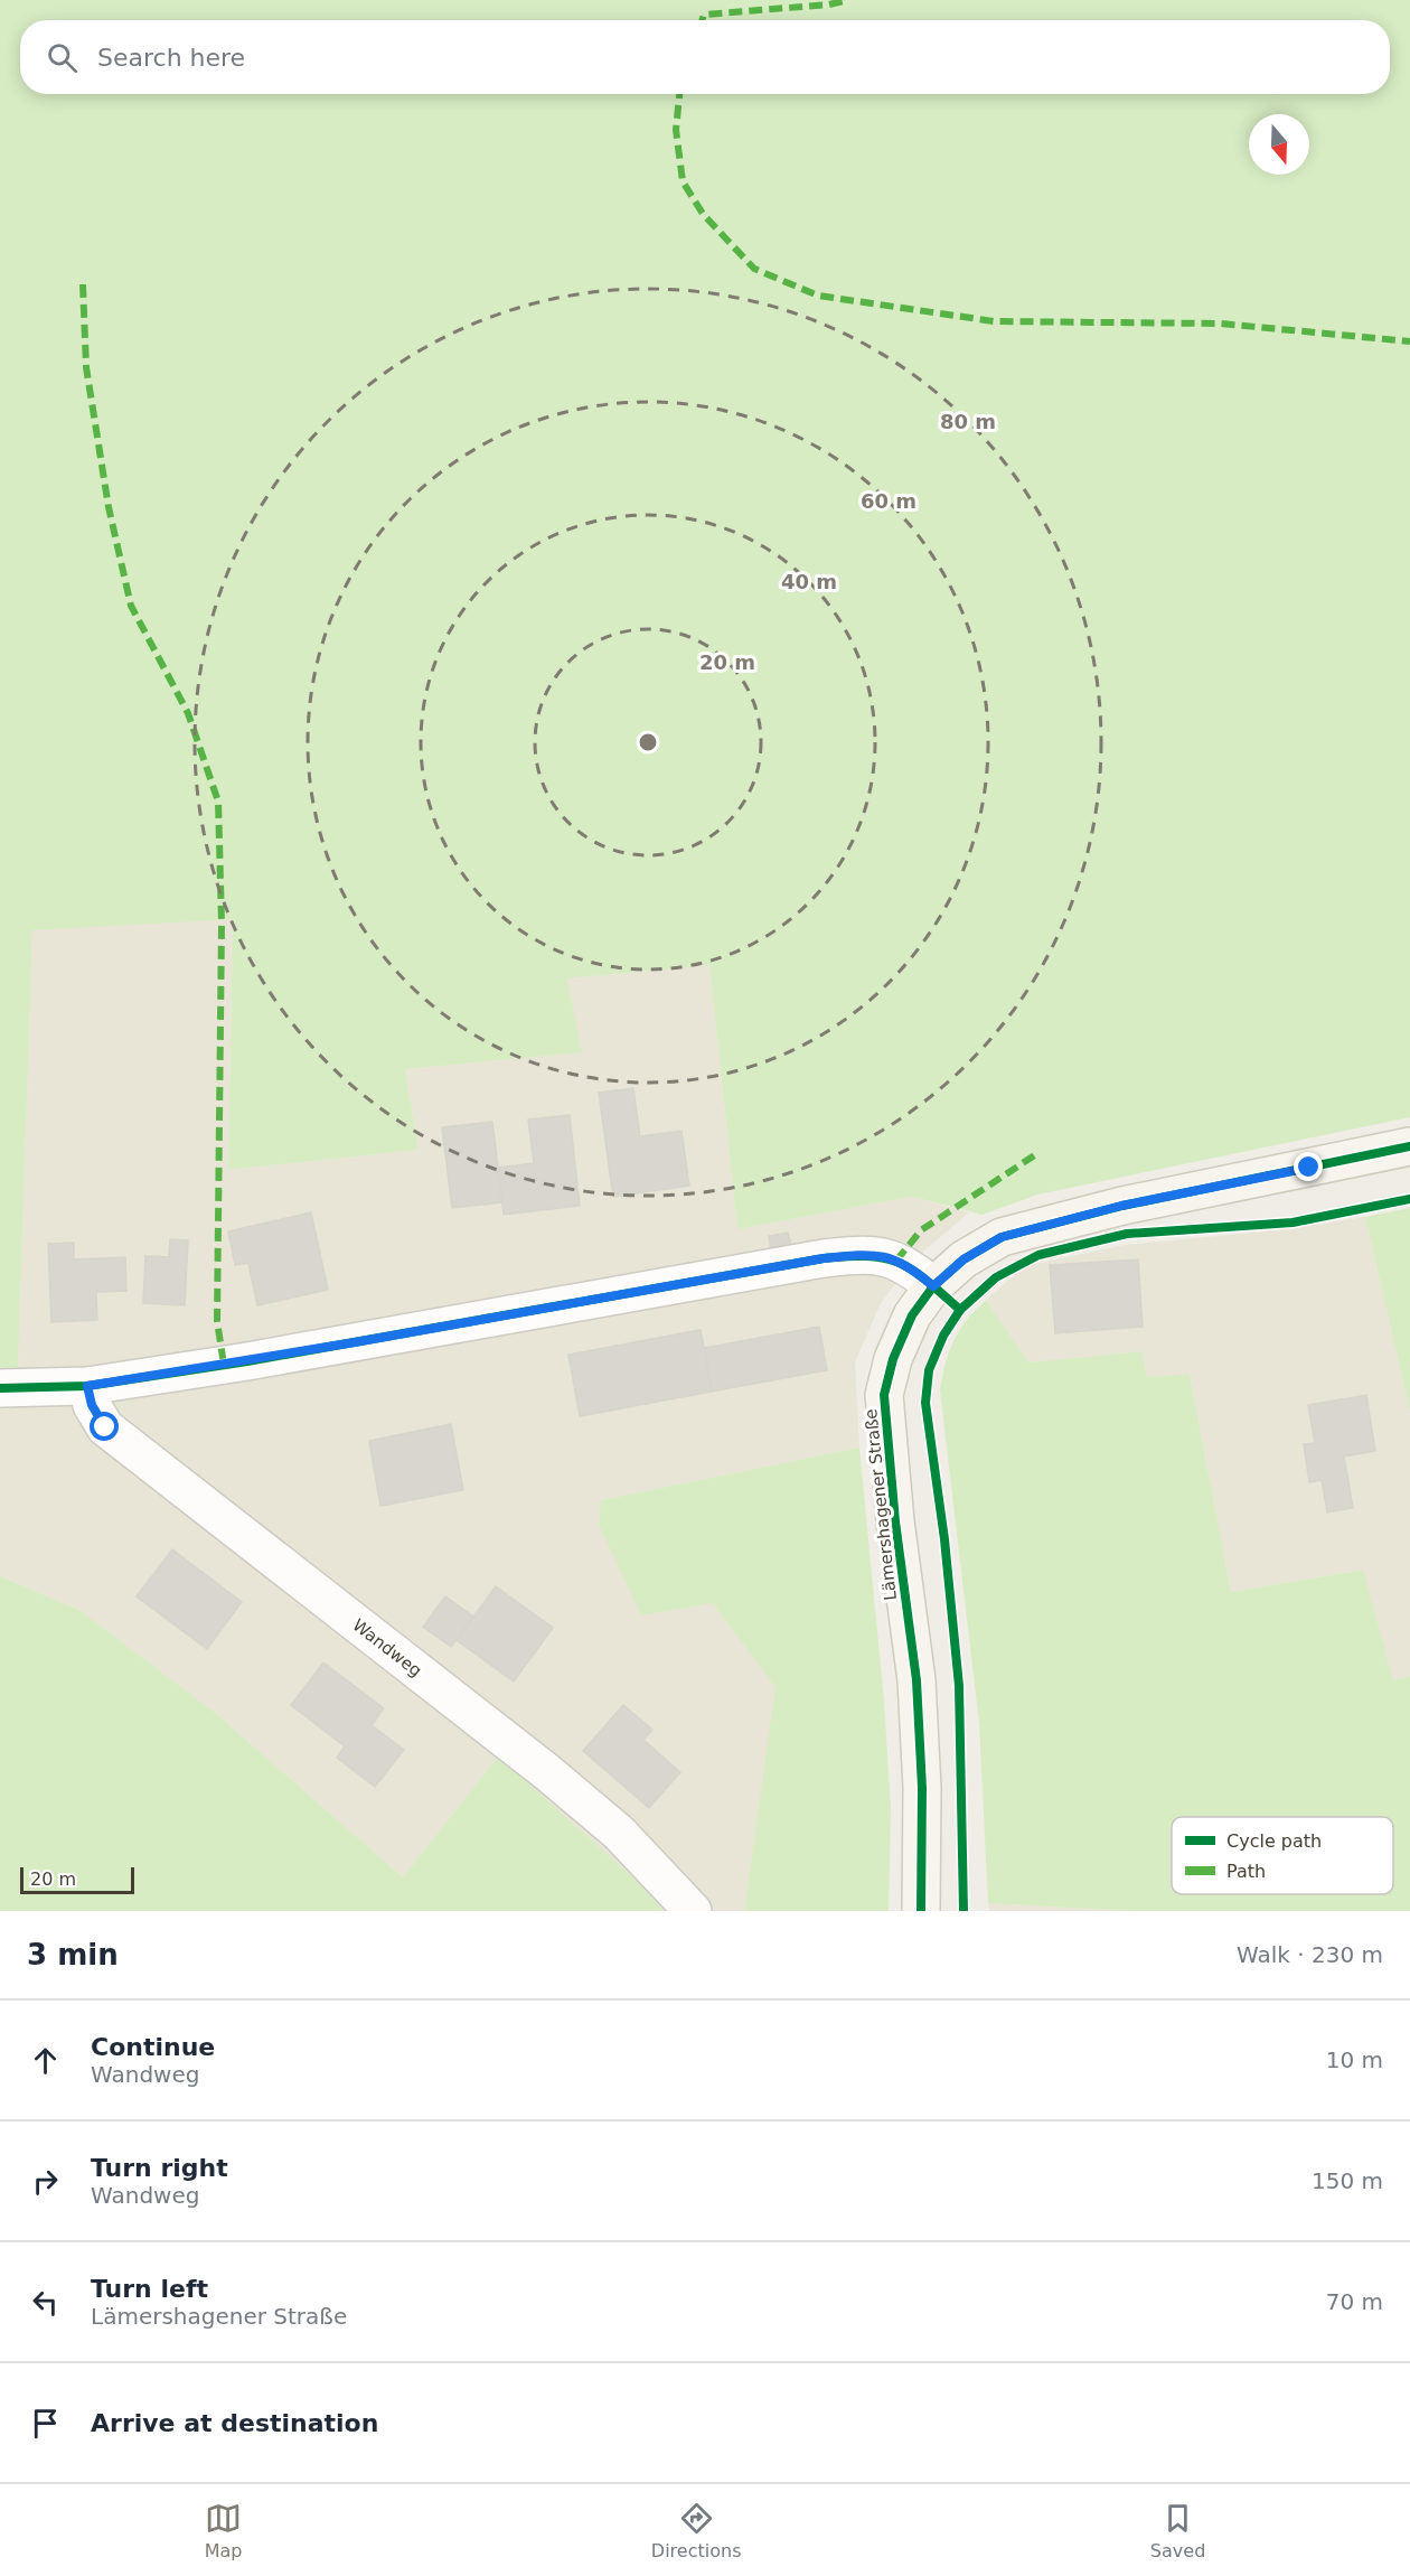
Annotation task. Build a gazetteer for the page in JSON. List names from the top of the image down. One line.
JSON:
{"streets":{"main road":["Lämershagener Straße"],"street":["Wandweg"]},"legend":["Cycle path","Path"],"scale_bar":"20 m","north":"bottom","page":{"search":"Search here","scale":"20 m","heading":["3 min","Walk · 230 m"],"list":[["Continue","Wandweg","10 m"],["Turn right","Wandweg","150 m"],["Turn left","Lämershagener Straße","70 m"],"Arrive at destination"],"nav":["Map","Directions","Saved"]},"rings":["80 m","60 m","40 m","20 m"]}
